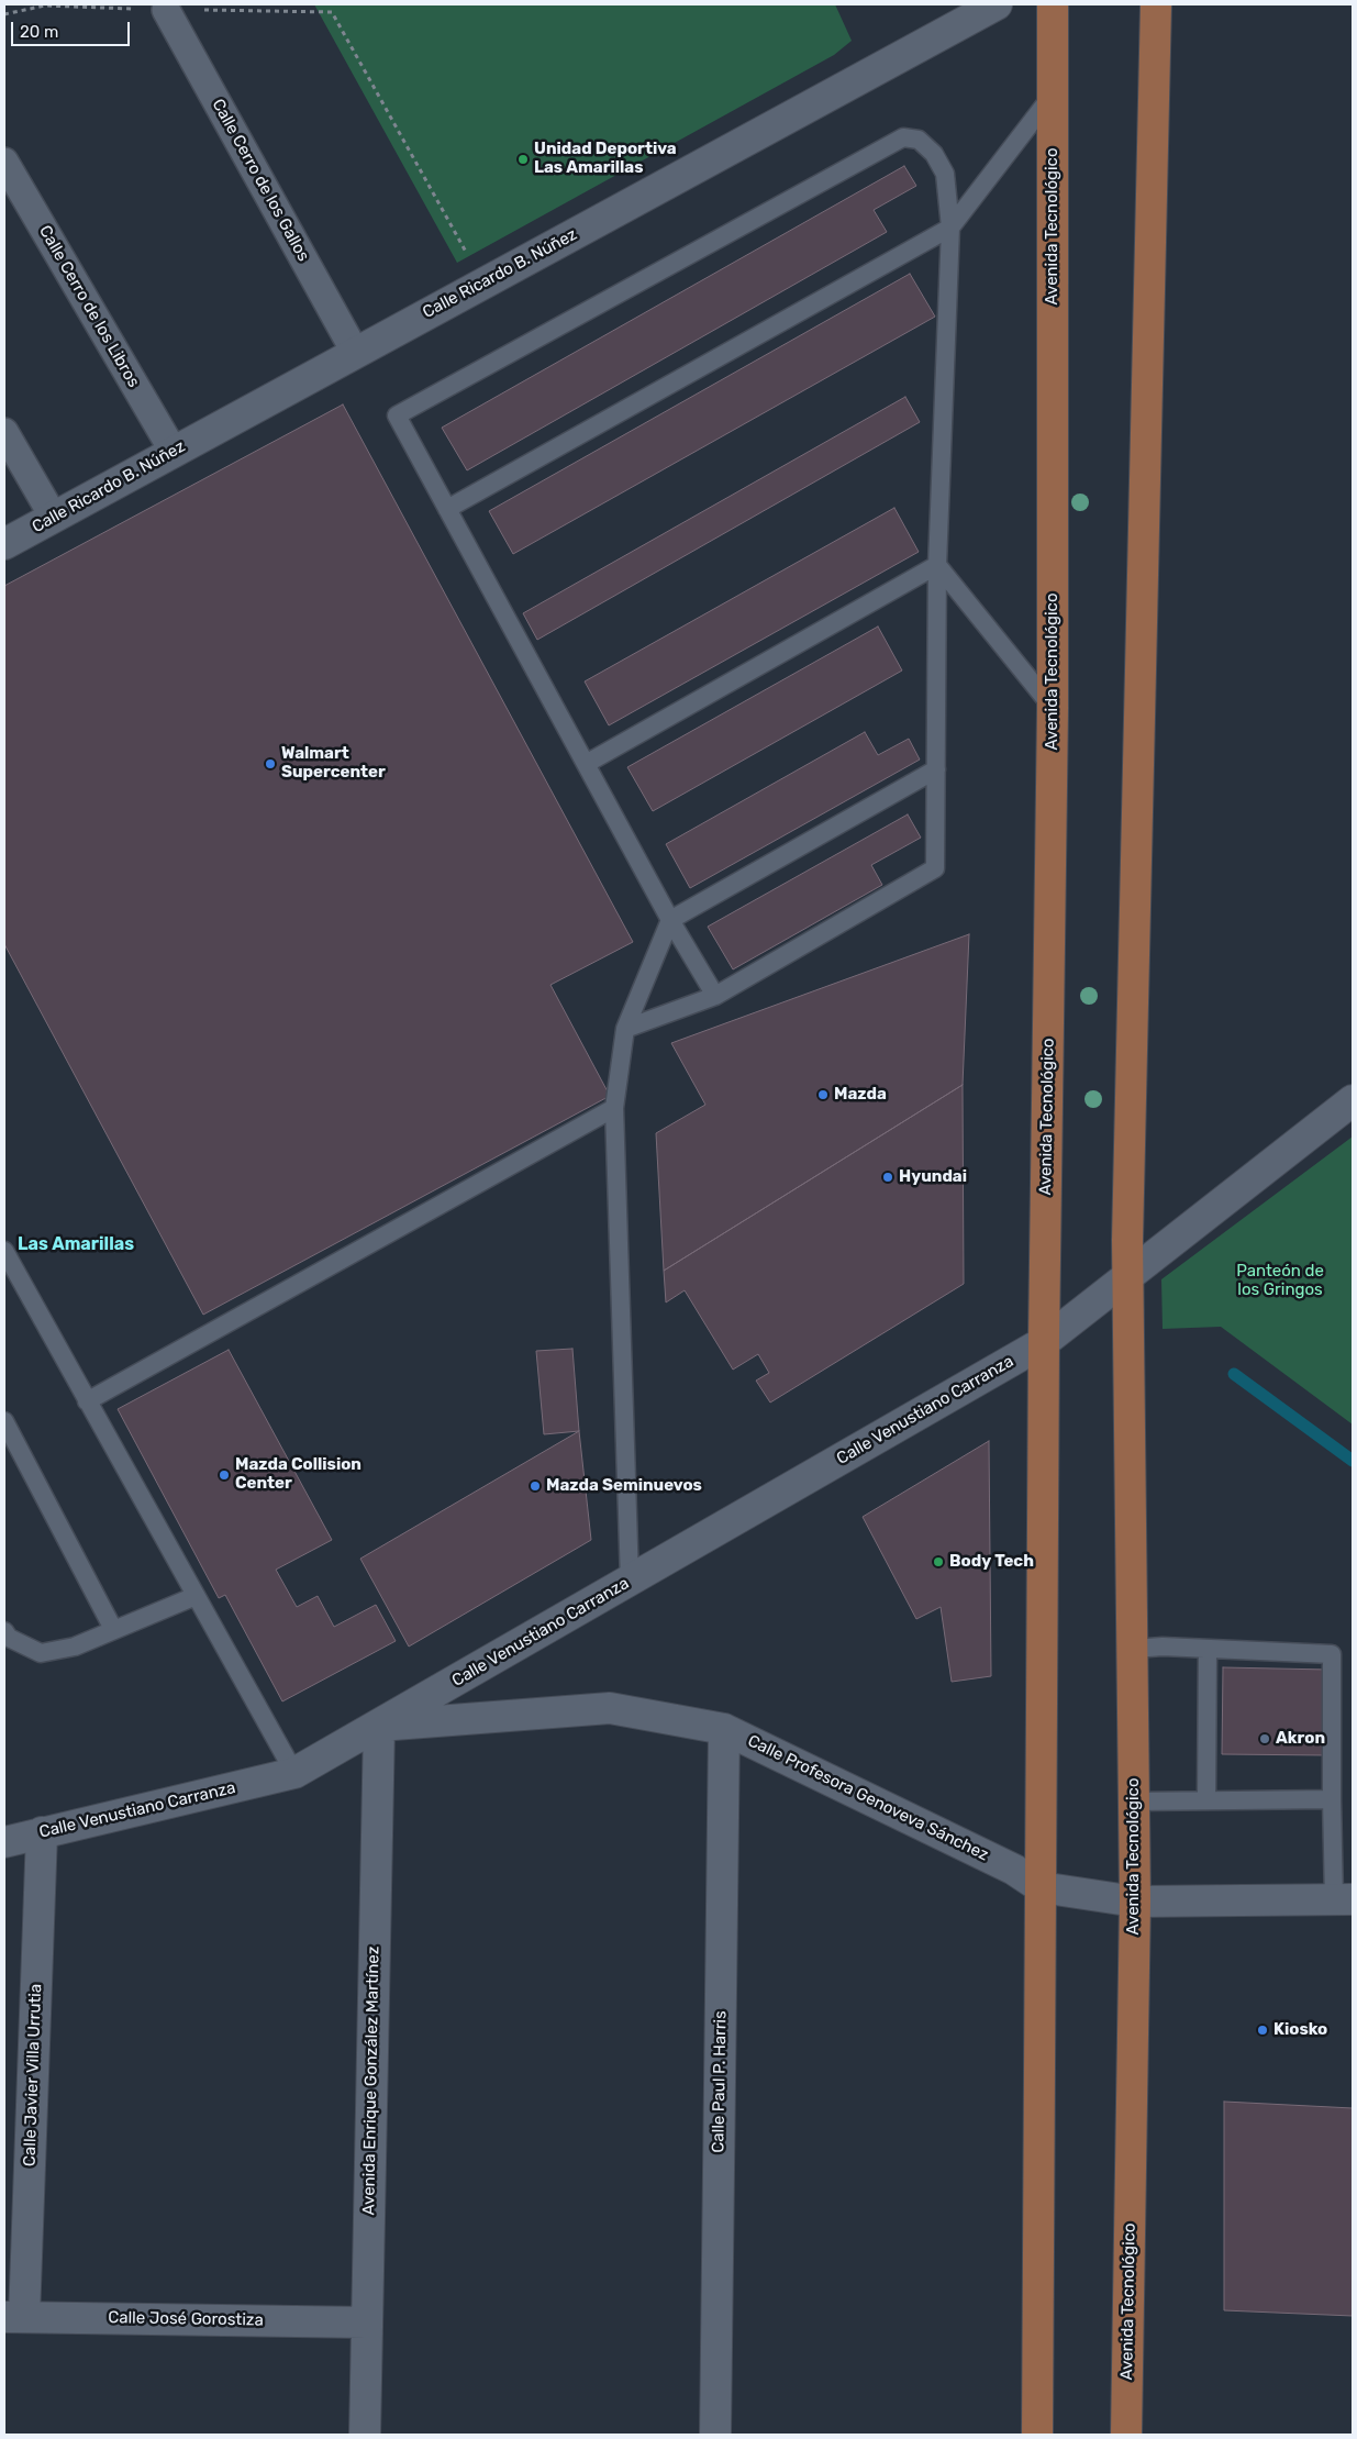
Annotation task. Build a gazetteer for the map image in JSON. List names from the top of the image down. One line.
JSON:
{"streets":{"main road":["Avenida Tecnológico"],"street":["Calle Cerro de los Gallos","Calle Ricardo B. Núñez","Calle Cerro de los Libros","Calle Venustiano Carranza","Calle Profesora Genoveva Sánchez","Calle Javier Villa Urrutia","Avenida Enrique González Martínez","Calle Paul P. Harris","Calle José Gorostiza"]},"crossings":[["Calle Cerro de los Gallos","Calle Ricardo B. Núñez"],["Avenida Tecnológico","Calle Venustiano Carranza"],["Avenida Tecnológico","Calle Profesora Genoveva Sánchez"],["Calle Ricardo B. Núñez","Calle Cerro de los Libros"],["Calle Venustiano Carranza","Calle Profesora Genoveva Sánchez"],["Calle Venustiano Carranza","Calle Javier Villa Urrutia"],["Calle Venustiano Carranza","Avenida Enrique González Martínez"],["Calle Profesora Genoveva Sánchez","Avenida Enrique González Martínez"],["Calle Profesora Genoveva Sánchez","Calle Paul P. Harris"],["Calle Javier Villa Urrutia","Calle José Gorostiza"],["Avenida Enrique González Martínez","Calle José Gorostiza"]],"districts":["Las Amarillas"],"parks":["Panteón de los Gringos"],"places":["Unidad Deportiva Las Amarillas","Walmart Supercenter","Mazda","Hyundai","Mazda Collision Center","Mazda Seminuevos","Body Tech","Akron","Kiosko"],"scale_bar":"20 m"}
